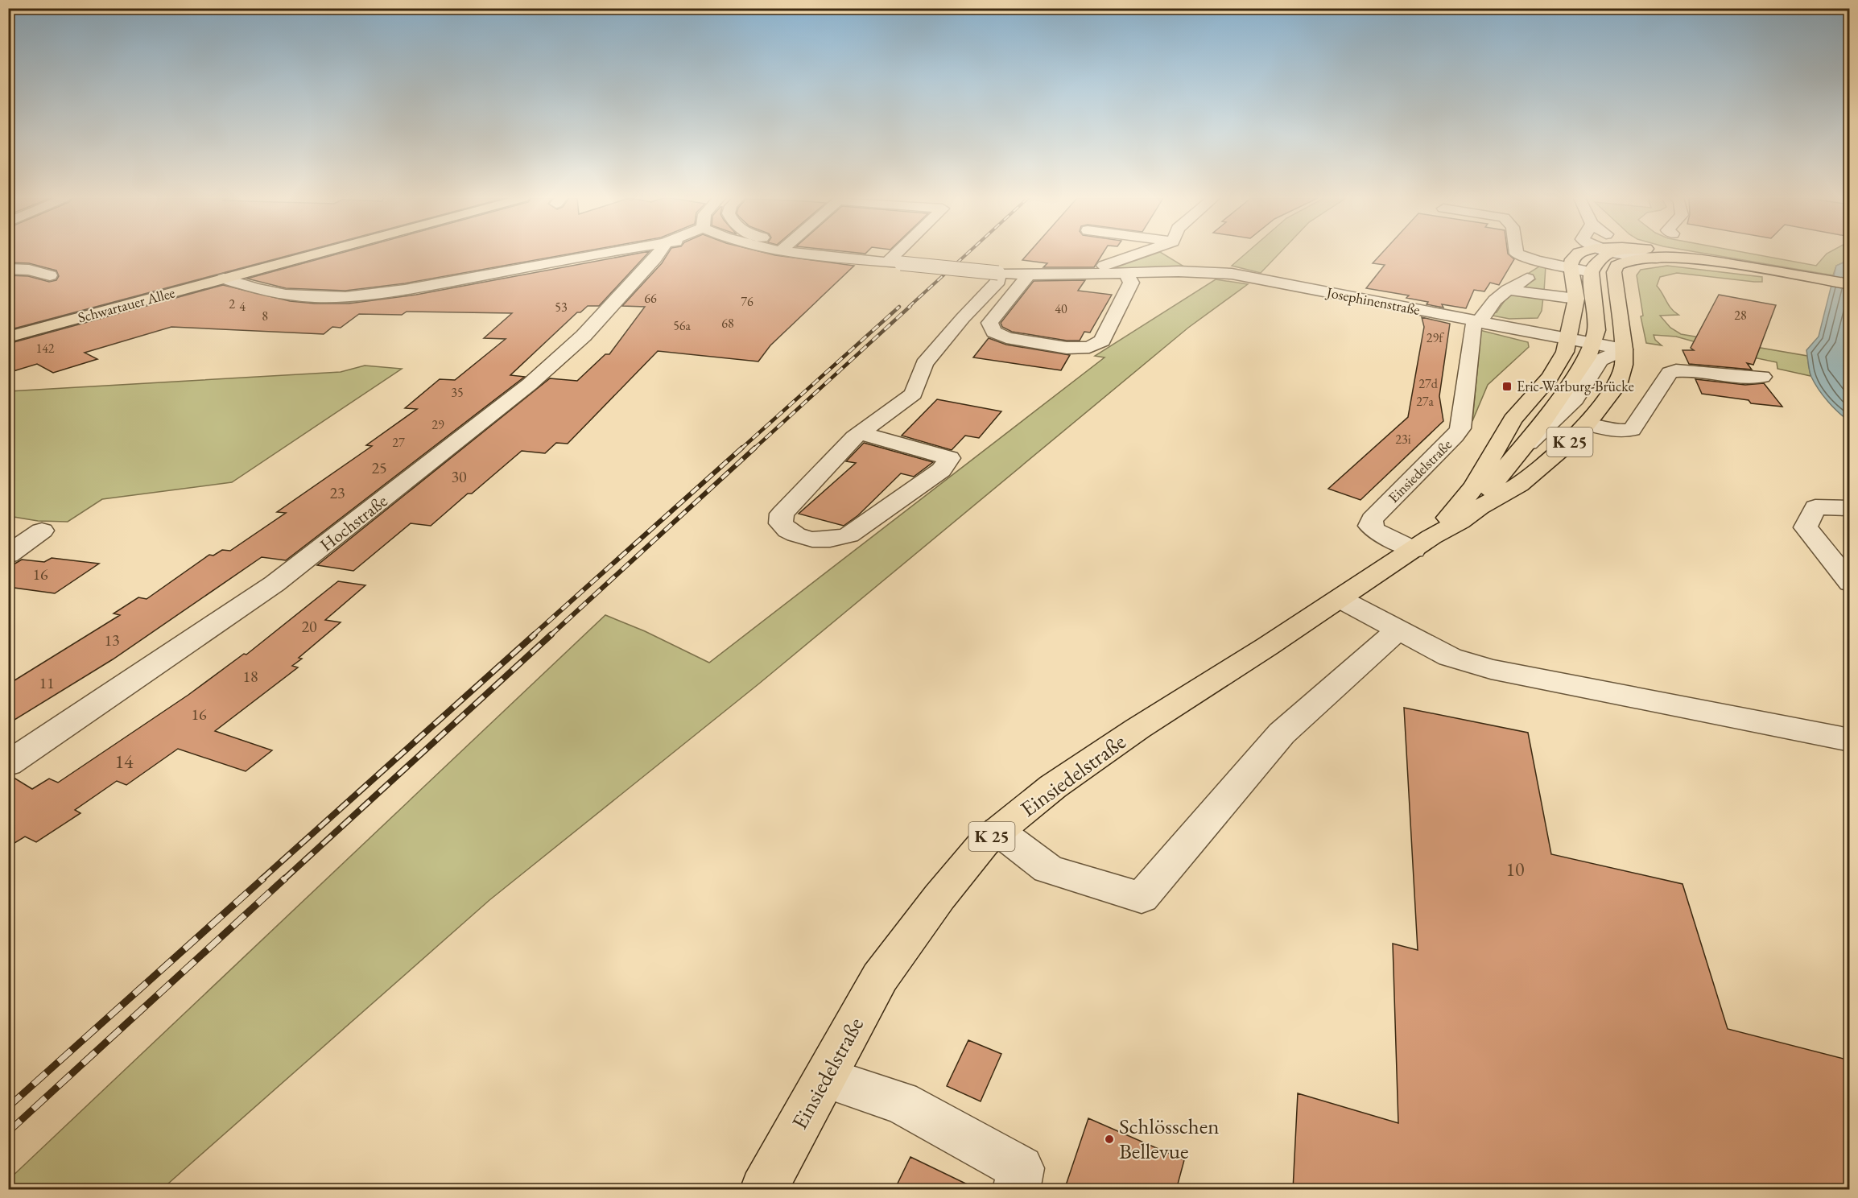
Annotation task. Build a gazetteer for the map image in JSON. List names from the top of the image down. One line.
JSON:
{"streets":{"main road":["Schwartauer Allee","K 25","Einsiedelstraße"],"street":["Josephinenstraße","Hochstraße"]},"crossings":[["Josephinenstraße","Einsiedelstraße"],["K 25","Einsiedelstraße"]],"places":{"transit":["Eric-Warburg-Brücke"],"other":["Schlösschen Bellevue"]},"house_numbers":["66","76","2","4","53","40","28","8","68","56a","29f","142","27d","35","27a","29","23i","27","25","30","23","16","20","13","18","11","16","14","10"]}
